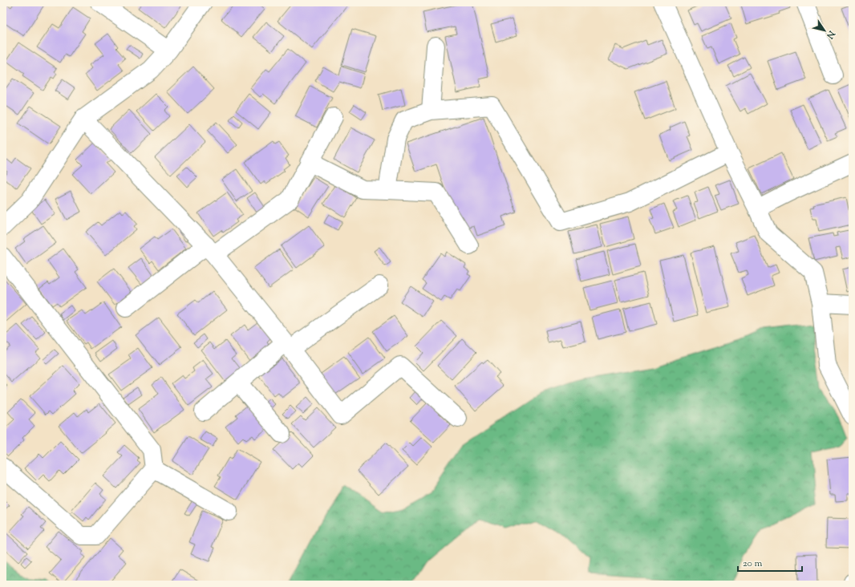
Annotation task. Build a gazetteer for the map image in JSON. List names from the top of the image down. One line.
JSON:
{"scale_bar":"20 m","north":"bottom right"}
